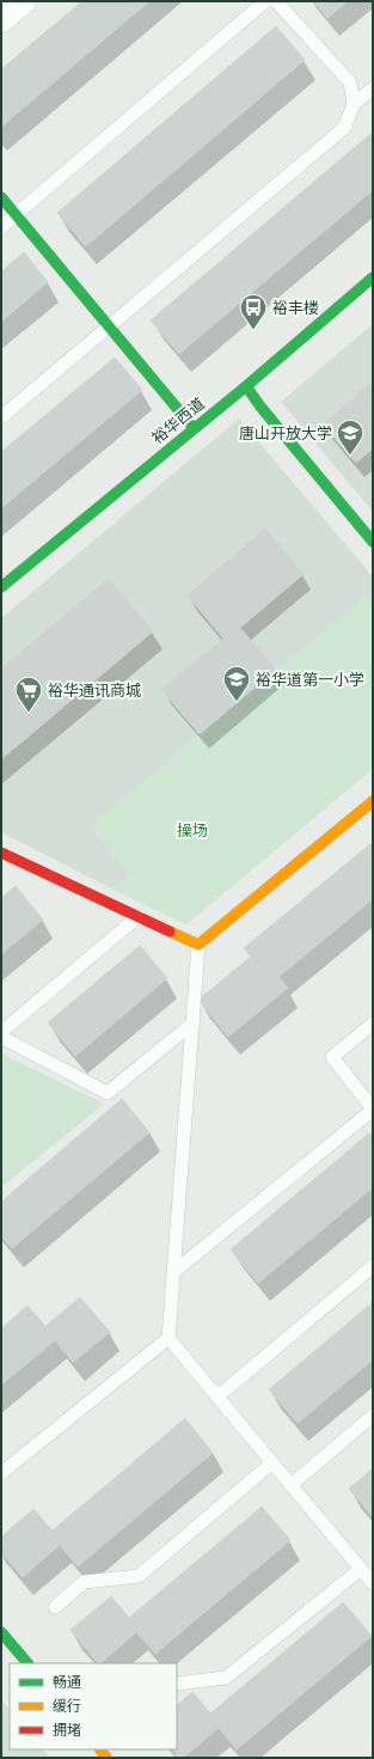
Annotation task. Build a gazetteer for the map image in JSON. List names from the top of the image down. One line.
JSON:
{"streets":{"street":["裕华西道"]},"parks":["操场"],"places":{"bus stop":["裕丰楼"],"school or university":["唐山开放大学","裕华道第一小学"],"supermarket":["裕华通讯商城"]},"legend":["畅通","缓行","拥堵"]}
